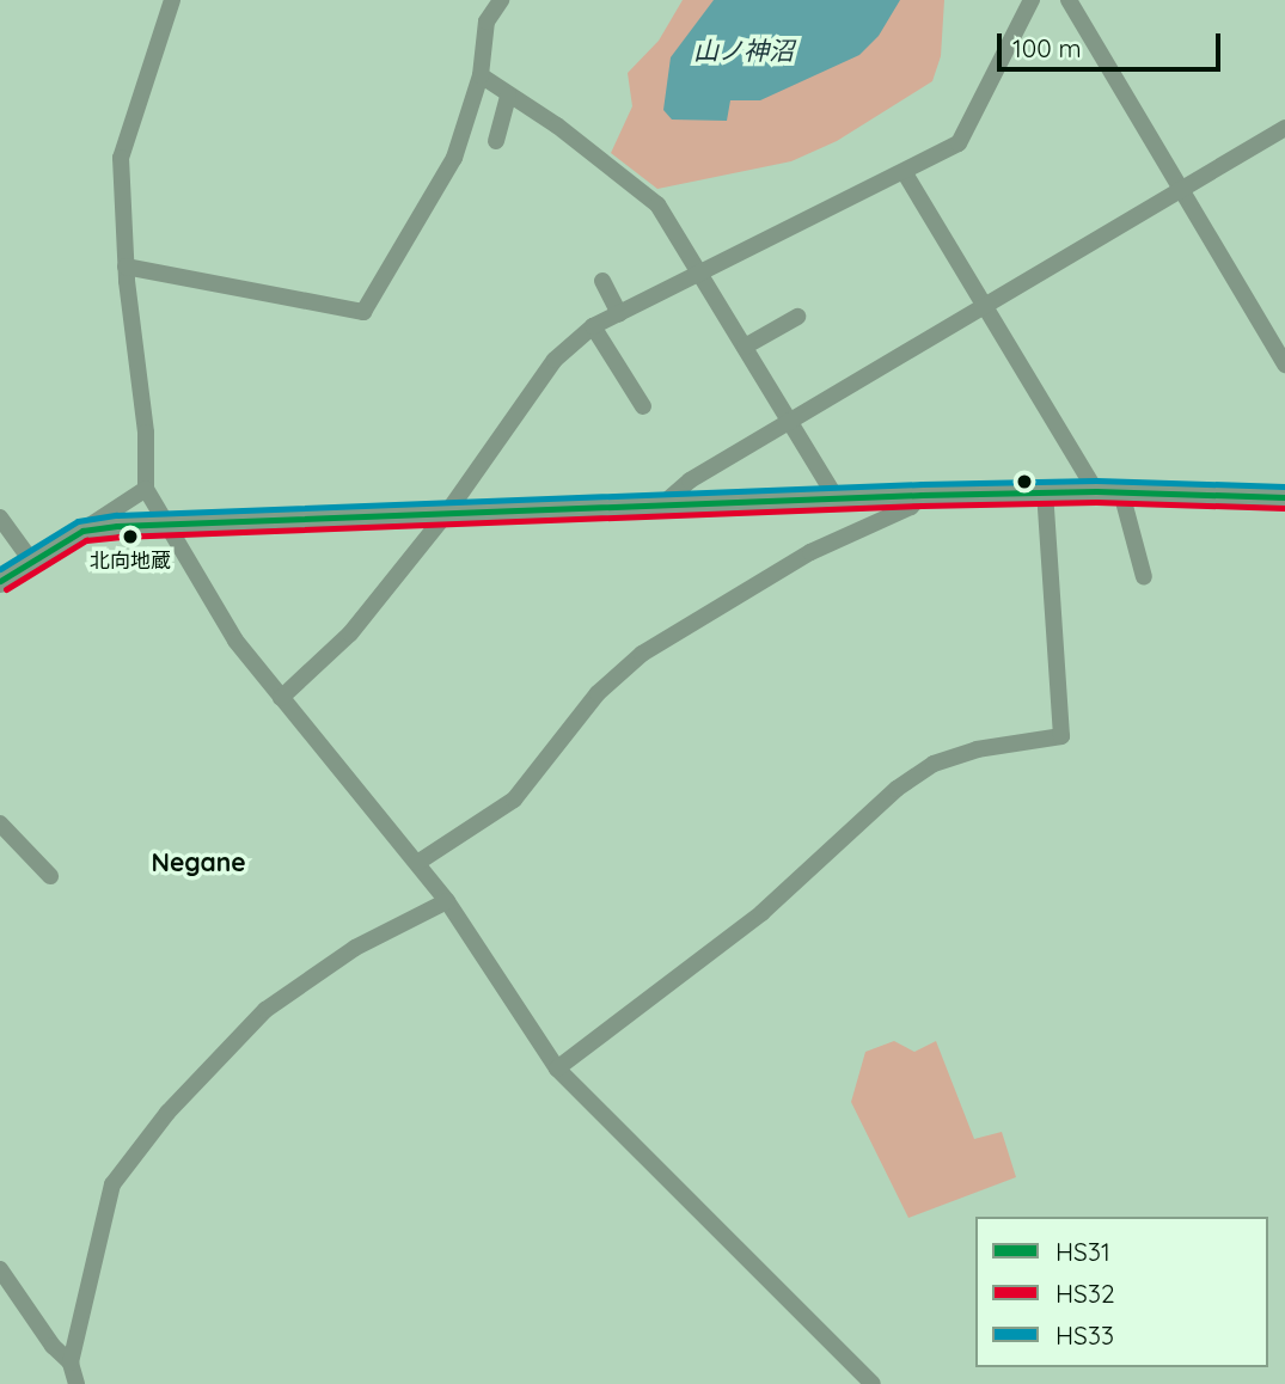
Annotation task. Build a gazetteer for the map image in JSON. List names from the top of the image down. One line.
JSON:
{"districts":["Negane"],"water":["山ノ神沼"],"places":["北向地蔵"],"lines":["transit line HS33","transit line HS31","transit line HS32"],"legend":["HS31","HS32","HS33"],"scale_bar":"100 m"}
